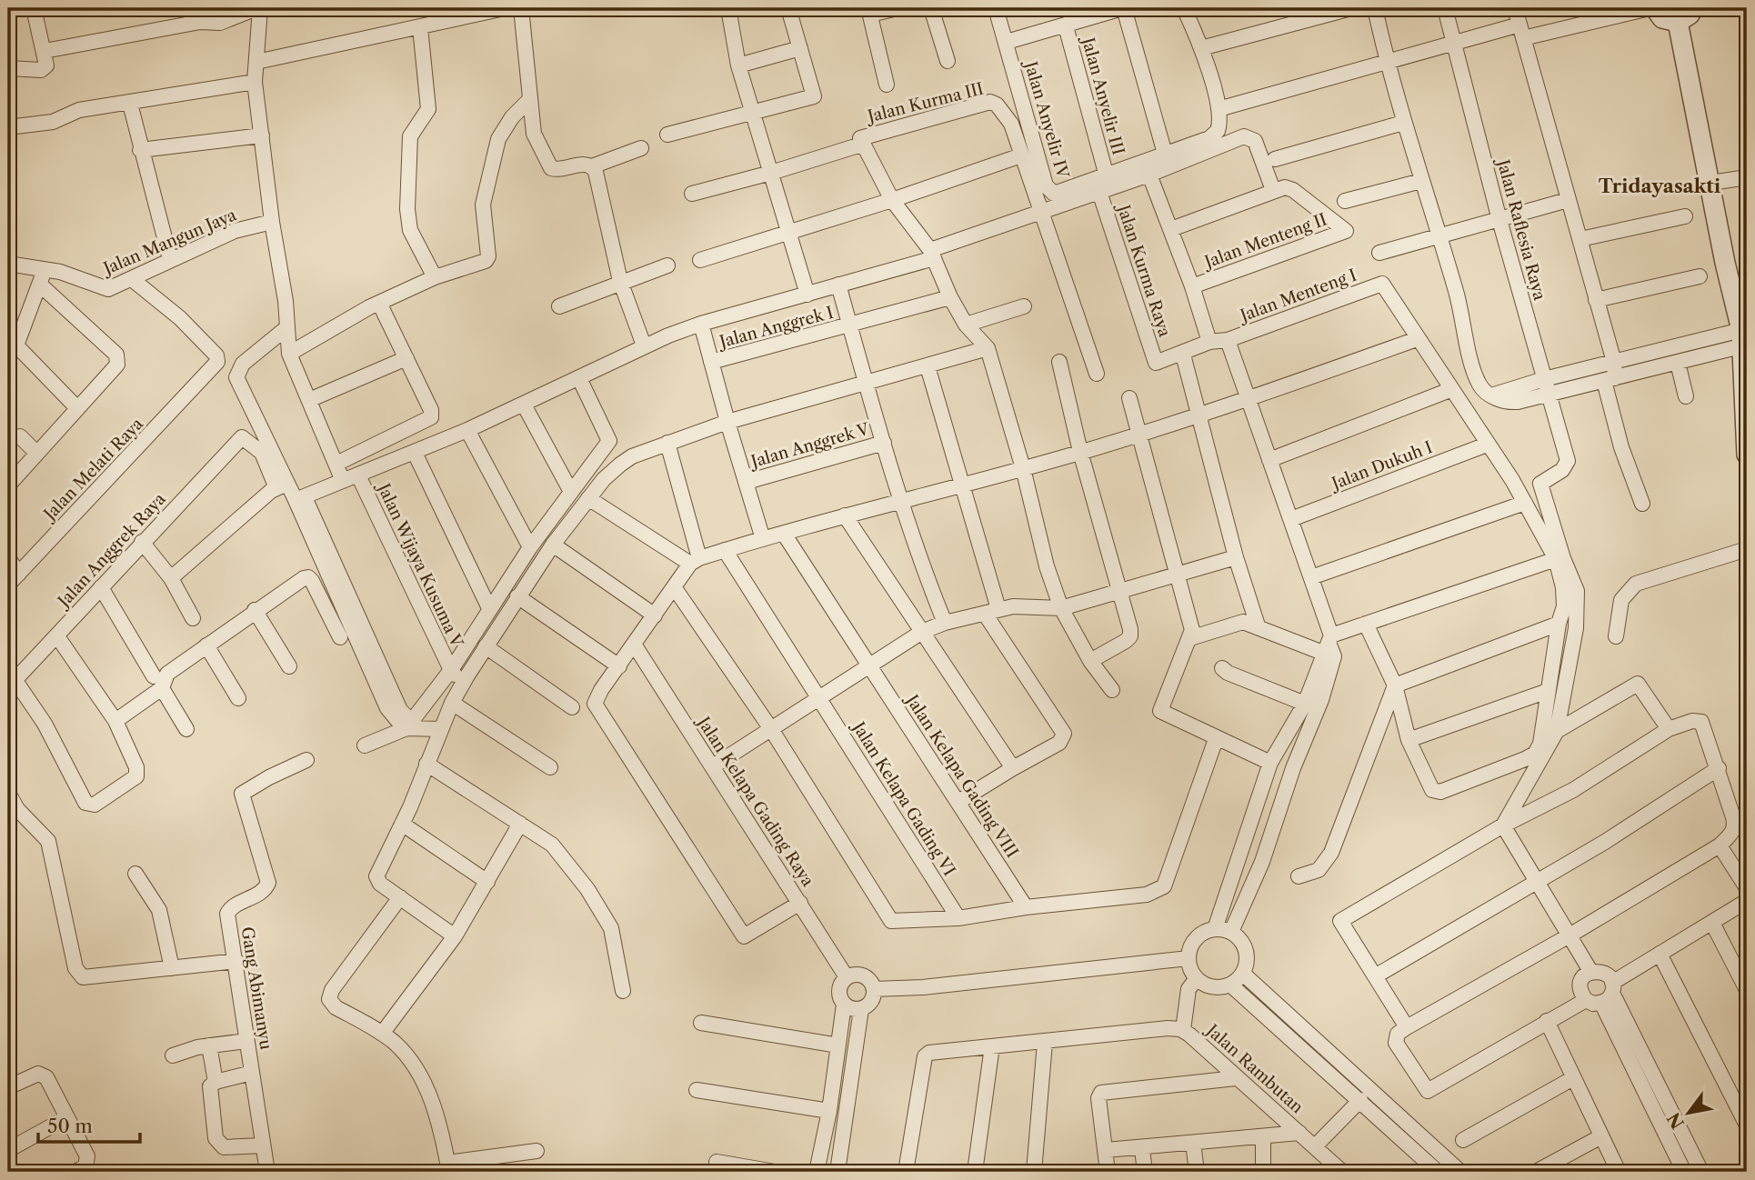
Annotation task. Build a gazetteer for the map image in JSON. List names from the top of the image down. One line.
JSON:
{"streets":{"street":["Jalan Anyelir III","Jalan Kurma III","Jalan Anyelir IV","Jalan Raflesia Raya","Jalan Menteng II","Jalan Mangun Jaya","Jalan Kurma Raya","Jalan Menteng I","Jalan Anggrek I","Jalan Anggrek V","Jalan Dukuh I","Jalan Melati Raya","Jalan Anggrek Raya","Jalan Wijaya Kusuma V","Jalan Kelapa Gading VIII","Jalan Kelapa Gading VI","Jalan Kelapa Gading Raya","Gang Abimanyu","Jalan Rambutan"]},"crossings":[["Jalan Anyelir III","Jalan Anyelir IV"],["Jalan Mangun Jaya","Jalan Melati Raya"],["Jalan Kurma Raya","Jalan Menteng I"]],"districts":["Tridayasakti"],"scale_bar":"50 m","north":"bottom left"}
